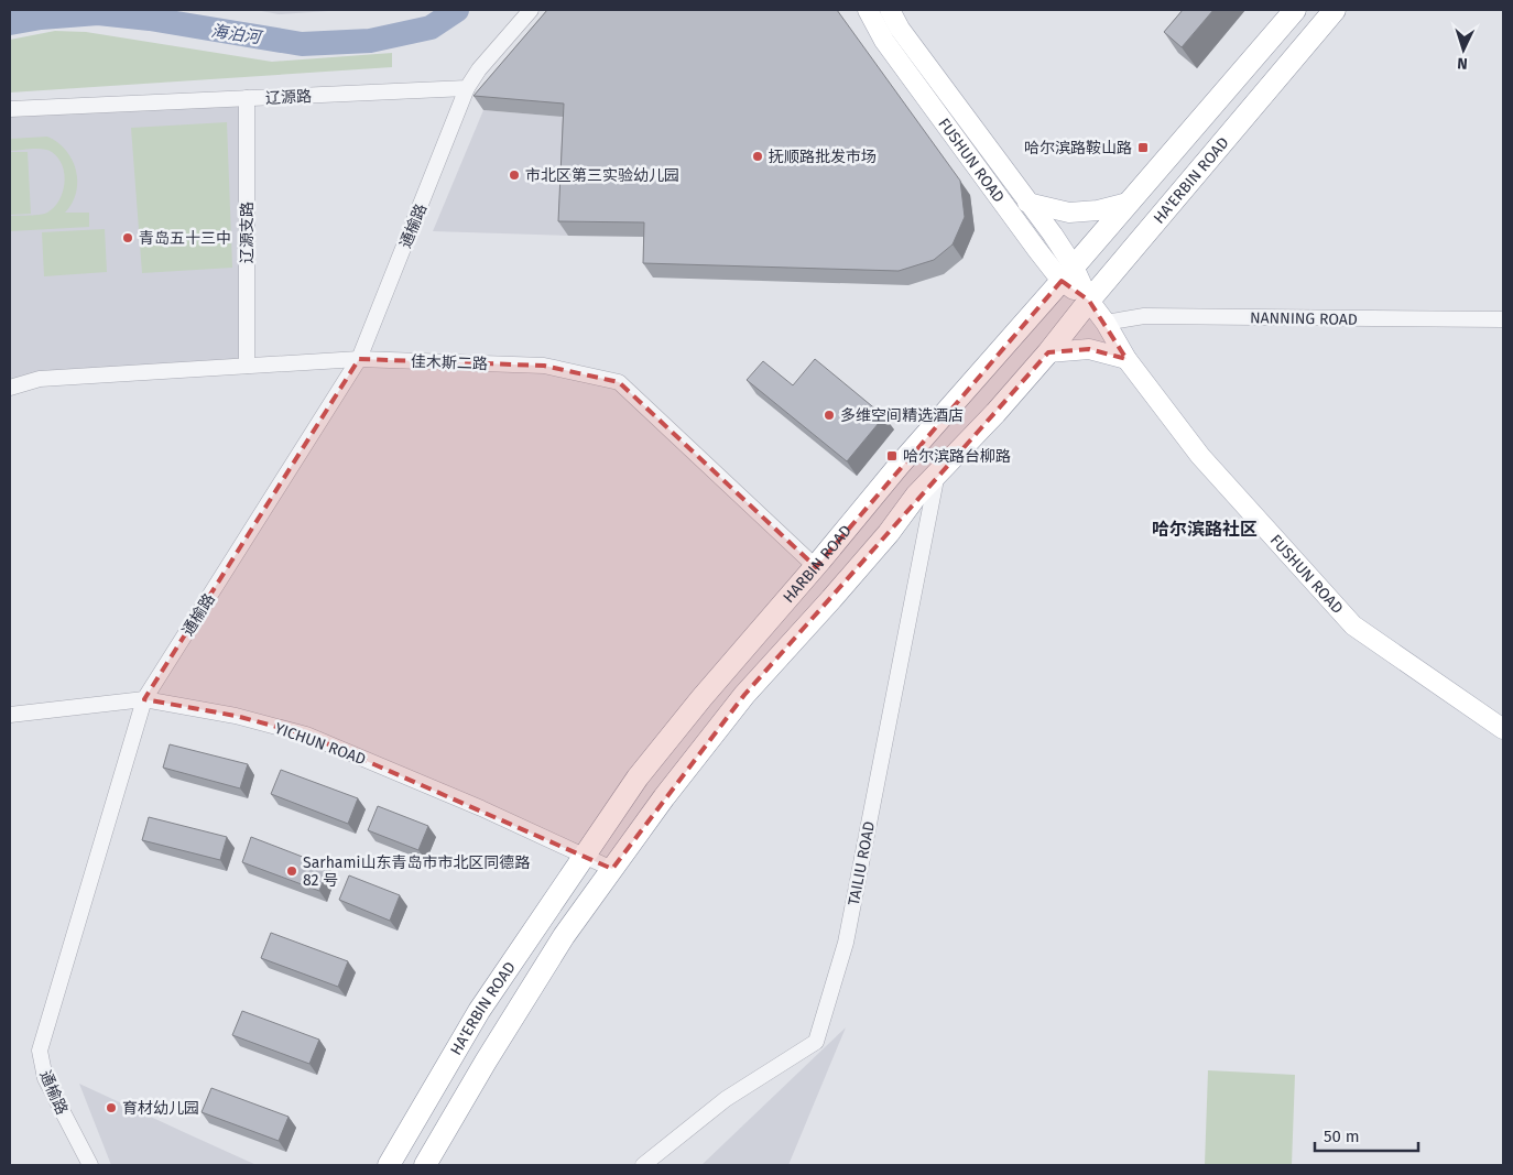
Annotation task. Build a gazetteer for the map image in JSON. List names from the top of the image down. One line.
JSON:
{"streets":{"highway":["HA'ERBIN ROAD","HARBIN ROAD"],"main road":["FUSHUN ROAD"],"street":["辽源路","通榆路","辽源支路","NANNING ROAD","佳木斯二路","YICHUN ROAD","TAILIU ROAD"]},"crossings":[["辽源路","通榆路"],["辽源路","辽源支路"],["FUSHUN ROAD","HA'ERBIN ROAD"],["FUSHUN ROAD","NANNING ROAD"],["FUSHUN ROAD","HARBIN ROAD"],["HA'ERBIN ROAD","HARBIN ROAD"],["HA'ERBIN ROAD","YICHUN ROAD"],["通榆路","佳木斯二路"],["通榆路","YICHUN ROAD"],["辽源支路","佳木斯二路"],["佳木斯二路","HARBIN ROAD"],["HARBIN ROAD","YICHUN ROAD"]],"districts":["哈尔滨路社区"],"water":["海泊河"],"places":{"transit":["哈尔滨路鞍山路","哈尔滨路台柳路"],"other":["抚顺路批发市场","市北区第三实验幼儿园","青岛五十三中","多维空间精选酒店","Sarhami山东青岛市市北区同德路 82 号","育材幼儿园"]},"scale_bar":"50 m","north":"bottom"}
